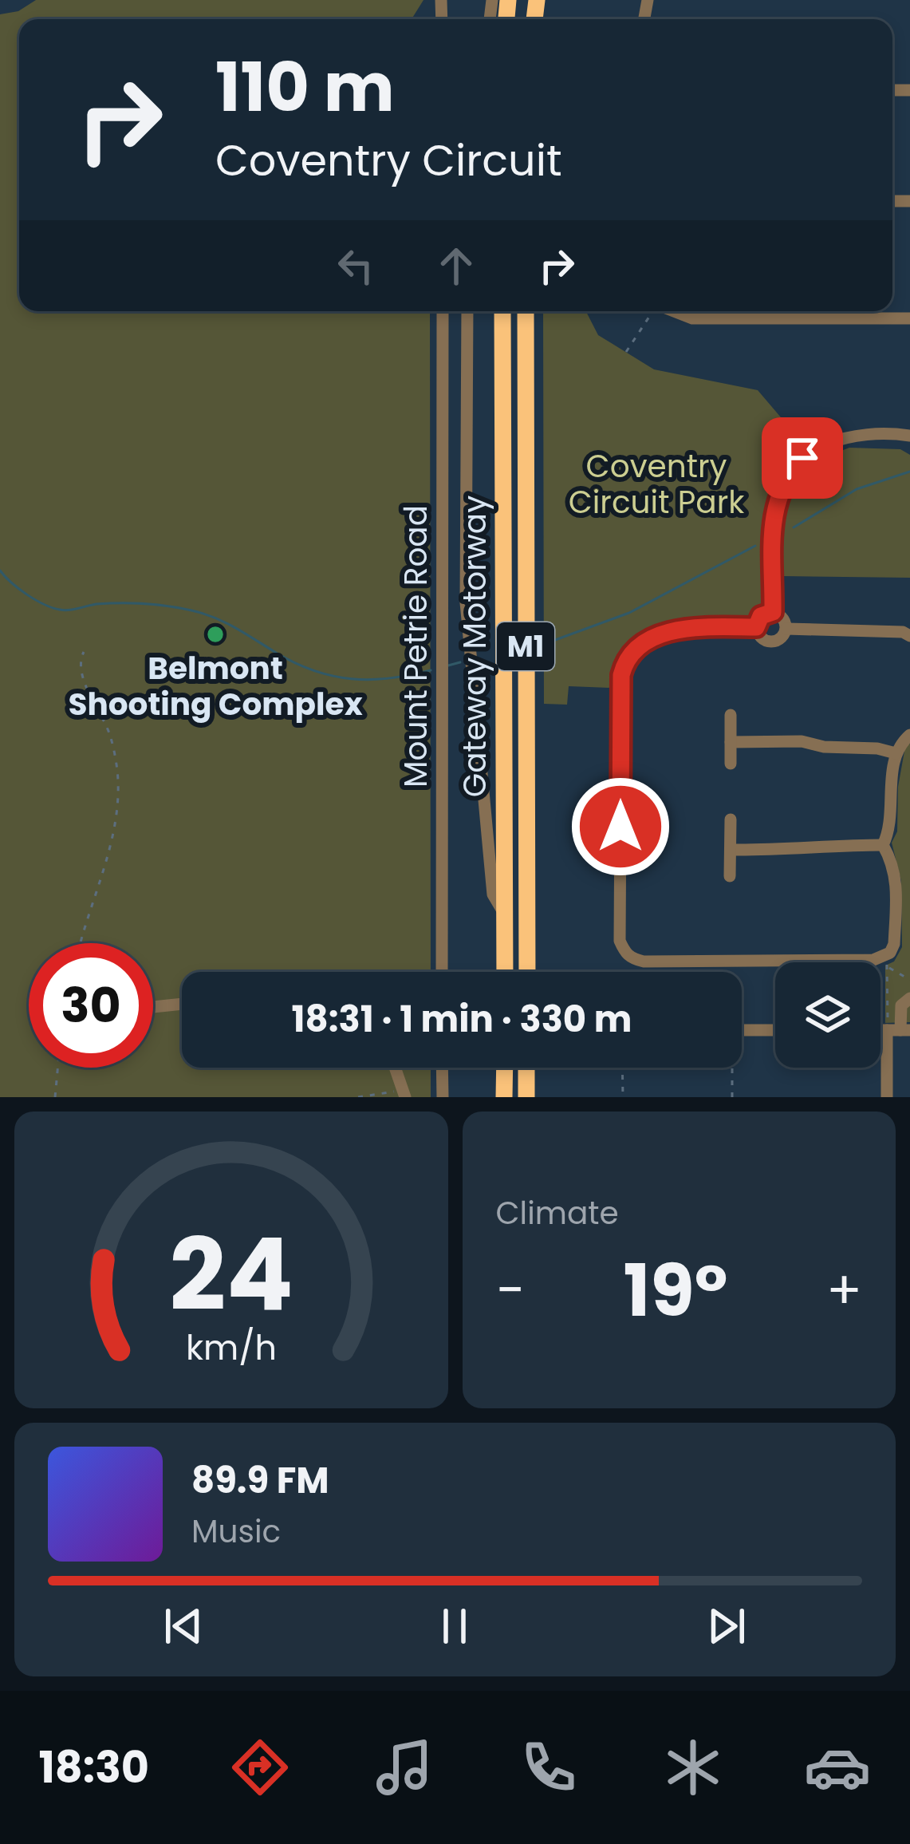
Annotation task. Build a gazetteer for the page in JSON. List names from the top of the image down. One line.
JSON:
{"streets":{"highway":["Gateway Motorway","M1"],"street":["Mount Petrie Road"]},"parks":["Coventry Circuit Park"],"places":["Belmont Shooting Complex"],"page":{"turn":["110 m","Coventry Circuit"],"limit":"30","trip":"18:31 · 1 min · 330 m","tile":"Climate","heat":["−","19°","+"],"song":["89.9 FM","Music"],"tabs":"18:30","gauge":["24","km/h"]}}
